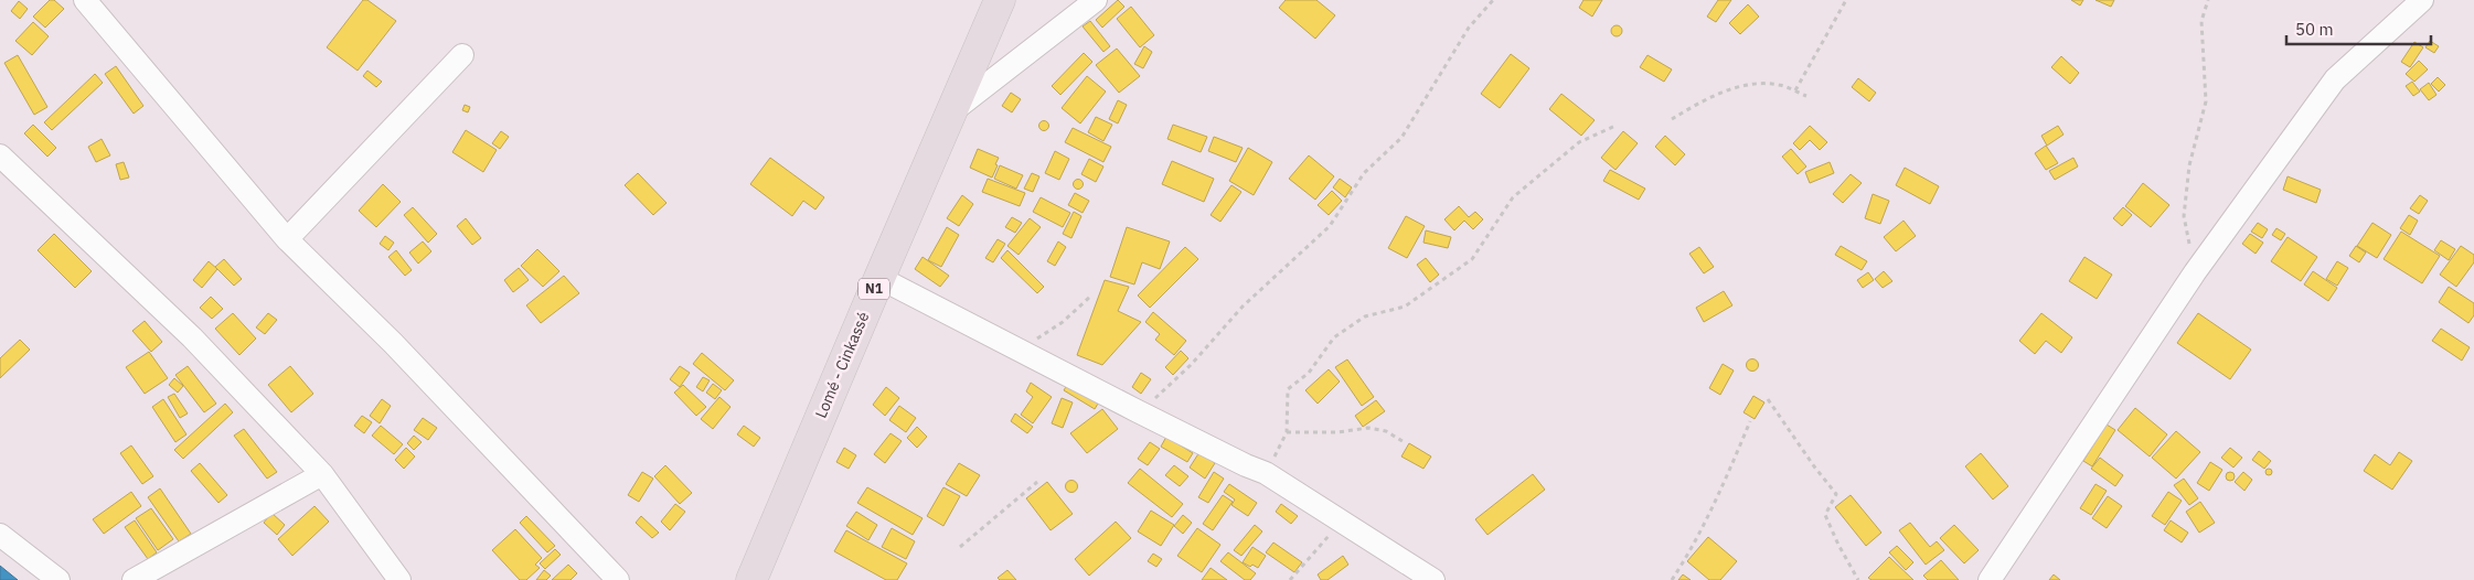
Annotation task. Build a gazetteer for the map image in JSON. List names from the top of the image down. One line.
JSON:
{"streets":{"highway":["N1","Lomé - Cinkassé"]},"scale_bar":"50 m"}
